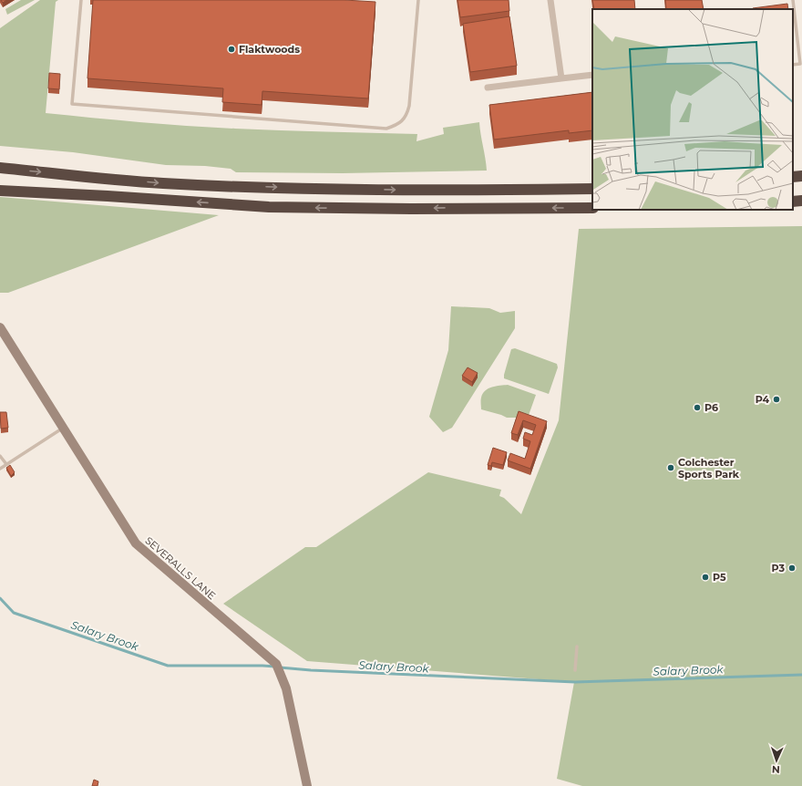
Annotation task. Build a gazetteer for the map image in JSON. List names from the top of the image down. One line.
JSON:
{"streets":{"street":["SEVERALLS LANE"]},"water":["Salary Brook"],"places":["Flaktwoods","P4","P6","Colchester Sports Park","P3","P5"],"north":"bottom"}
